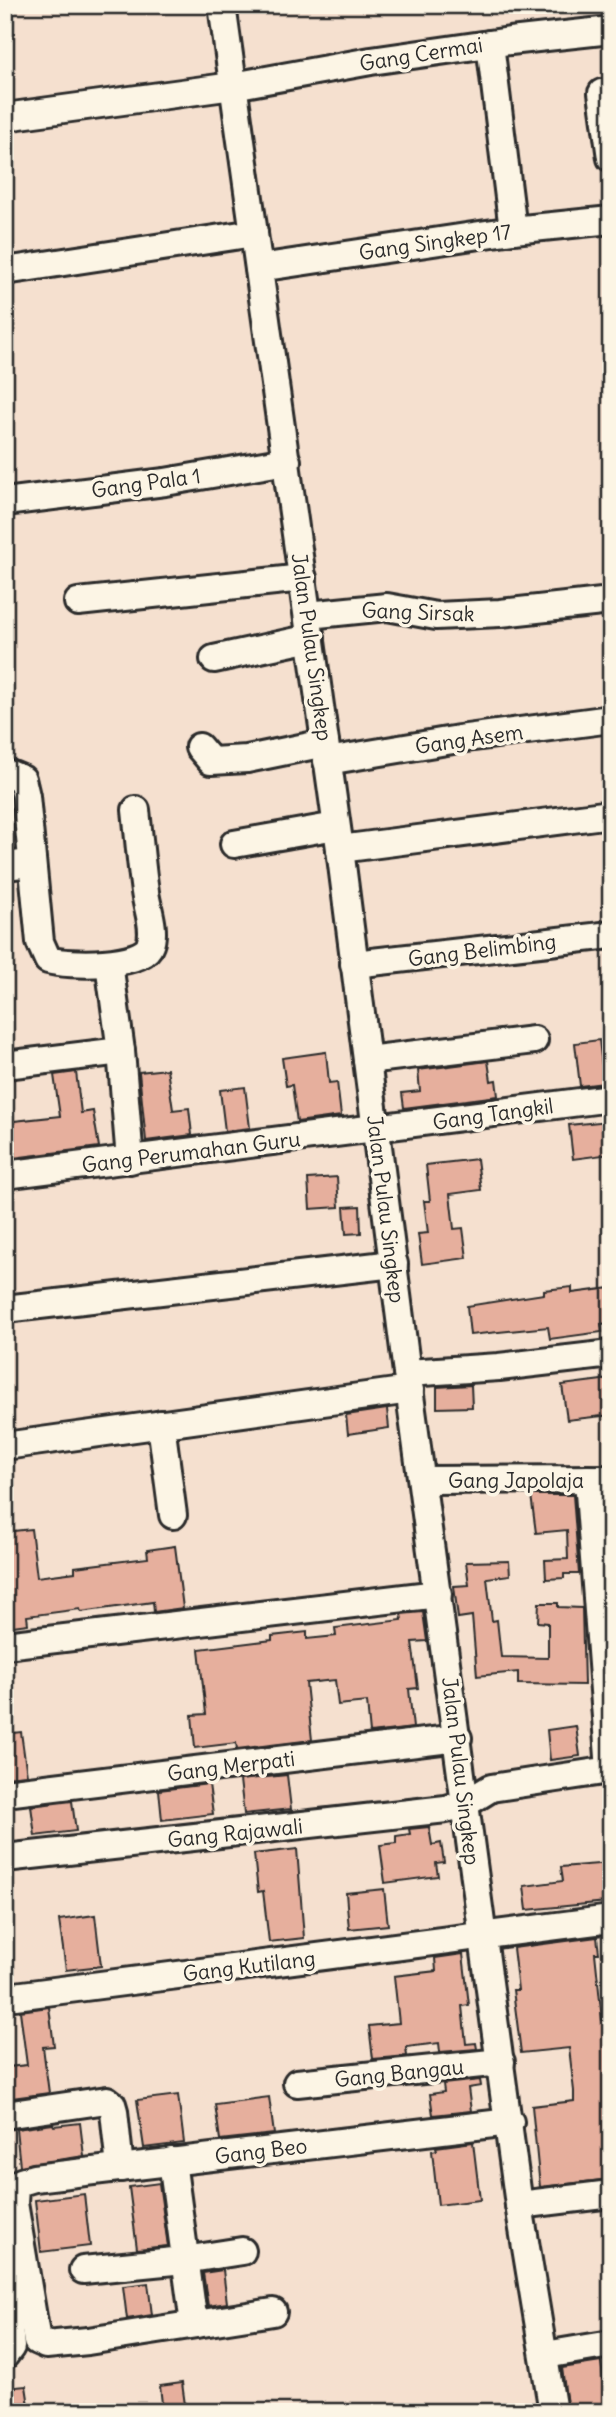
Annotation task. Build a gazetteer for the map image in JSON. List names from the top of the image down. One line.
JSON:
{"streets":{"street":["Gang Cermai","Gang Singkep 17","Gang Pala 1","Gang Sirsak","Jalan Pulau Singkep","Gang Asem","Gang Belimbing","Gang Tangkil","Gang Perumahan Guru","Gang Japolaja","Gang Merpati","Gang Rajawali","Gang Kutilang","Gang Bangau","Gang Beo"]},"crossings":[["Gang Cermai","Jalan Pulau Singkep"],["Gang Singkep 17","Jalan Pulau Singkep"],["Gang Pala 1","Jalan Pulau Singkep"],["Gang Sirsak","Jalan Pulau Singkep"],["Jalan Pulau Singkep","Gang Asem"],["Jalan Pulau Singkep","Gang Belimbing"],["Jalan Pulau Singkep","Gang Tangkil"],["Jalan Pulau Singkep","Gang Perumahan Guru"],["Jalan Pulau Singkep","Gang Japolaja"],["Jalan Pulau Singkep","Gang Merpati"],["Jalan Pulau Singkep","Gang Rajawali"],["Jalan Pulau Singkep","Gang Kutilang"],["Jalan Pulau Singkep","Gang Bangau"],["Jalan Pulau Singkep","Gang Beo"],["Gang Tangkil","Gang Perumahan Guru"]]}
